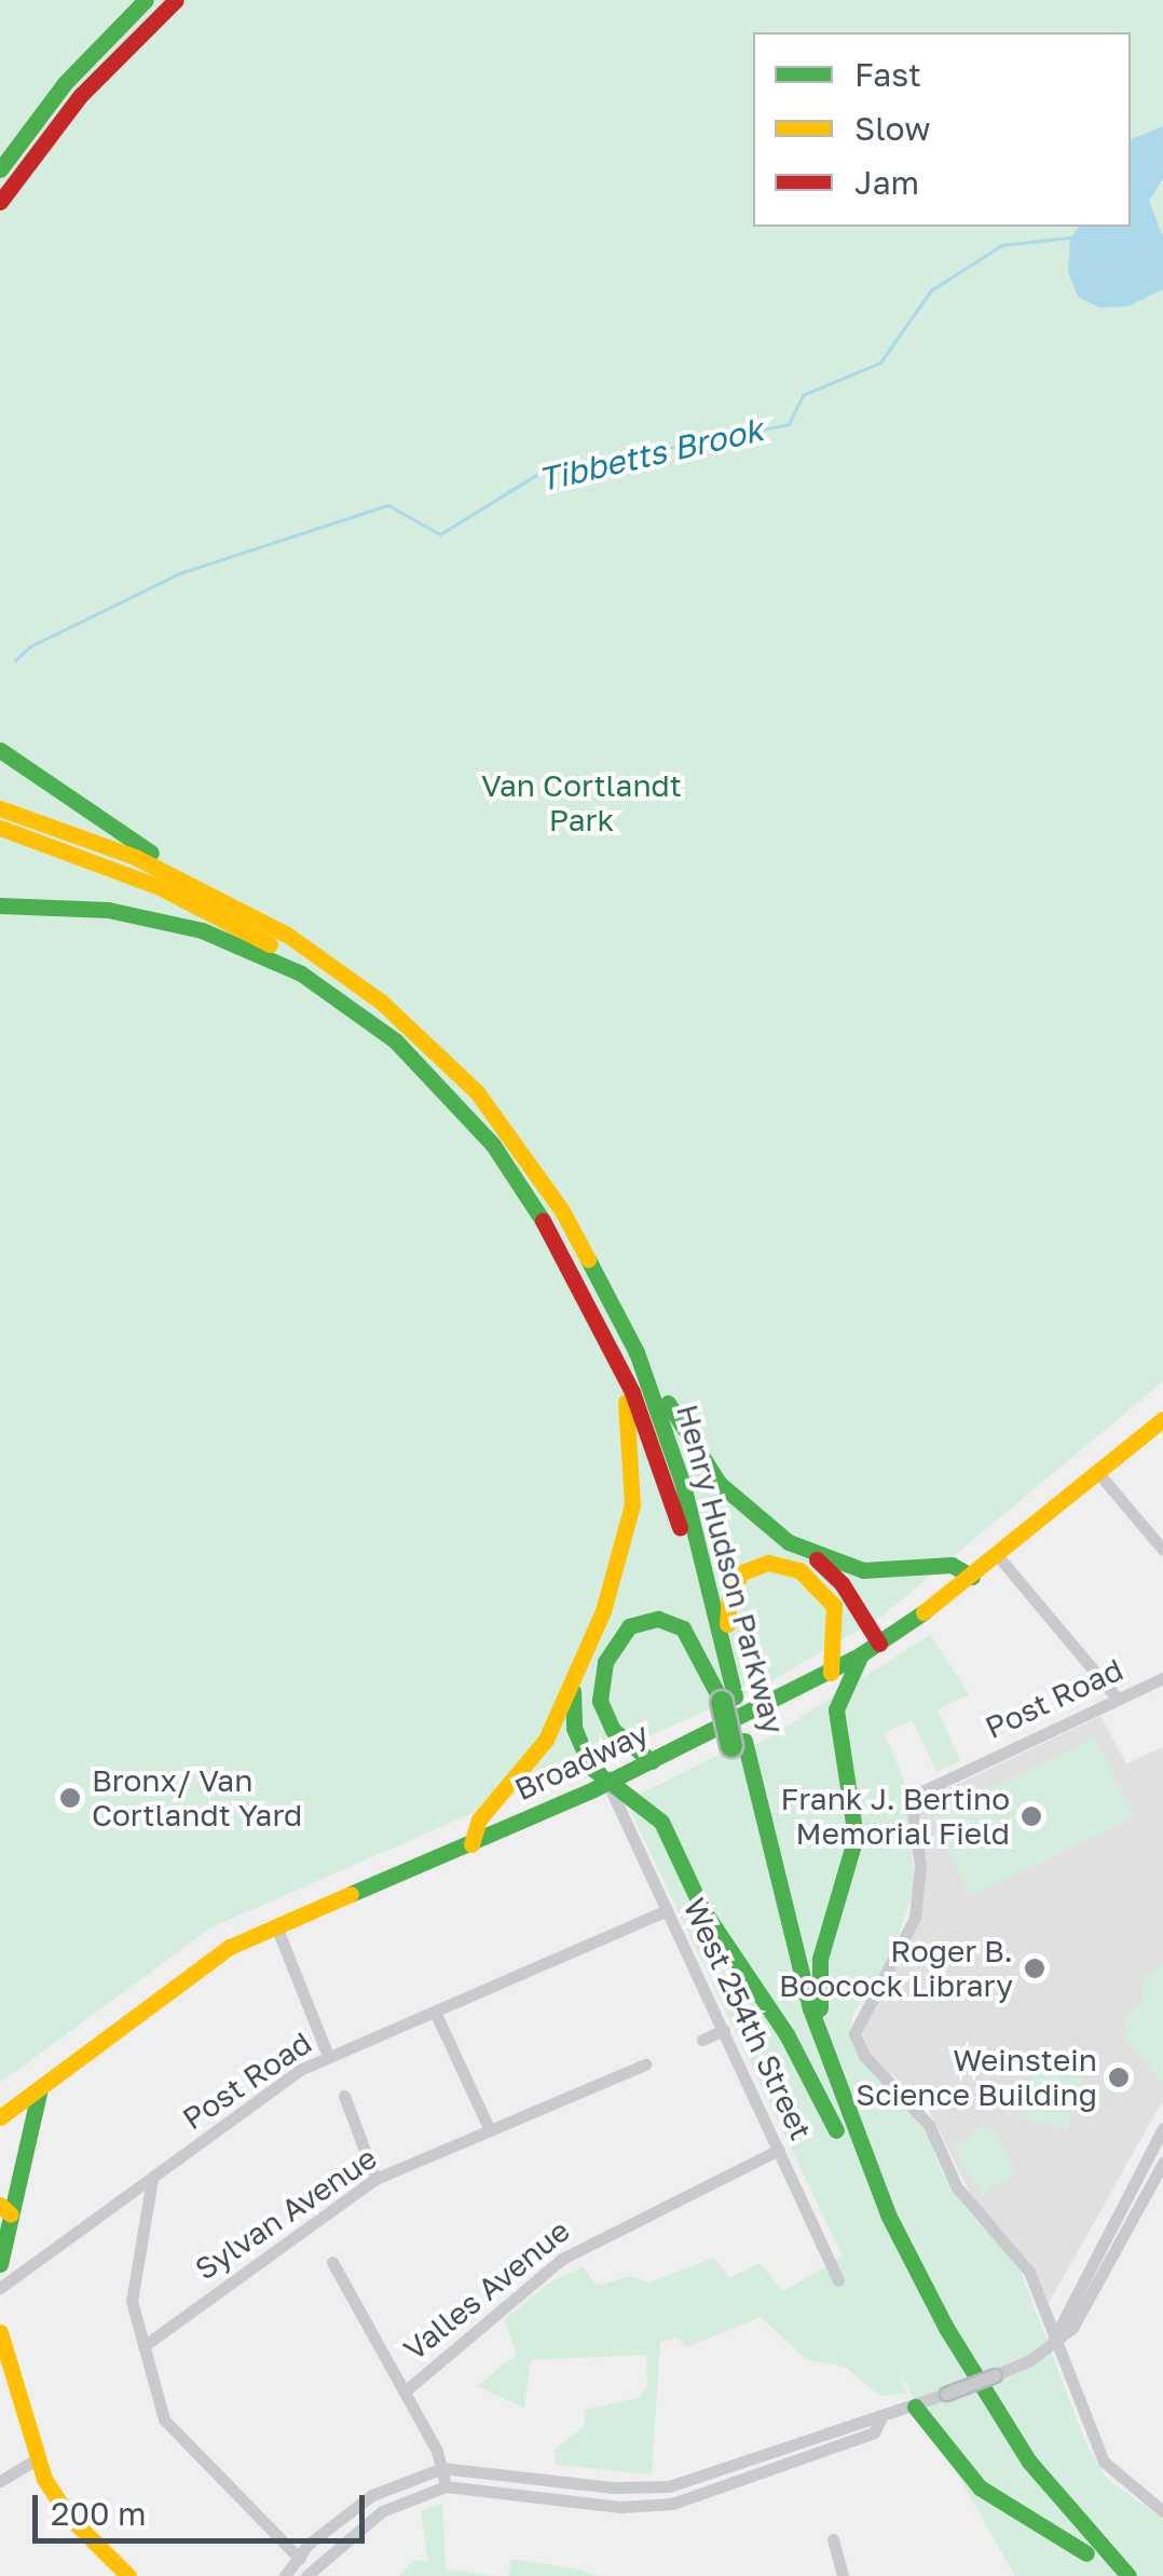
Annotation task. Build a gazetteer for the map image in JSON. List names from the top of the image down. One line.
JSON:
{"streets":{"main road":["Henry Hudson Parkway","Broadway"],"street":["Post Road","West 254th Street","Sylvan Avenue","Valles Avenue"]},"crossings":[["Post Road","West 254th Street"],["Broadway","West 254th Street"],["West 254th Street","Valles Avenue"]],"water":["Tibbetts Brook"],"parks":["Van Cortlandt Park"],"places":["Bronx/ Van Cortlandt Yard","Frank J. Bertino Memorial Field","Roger B. Boocock Library","Weinstein Science Building"],"legend":["Fast","Slow","Jam"],"scale_bar":"200 m"}
